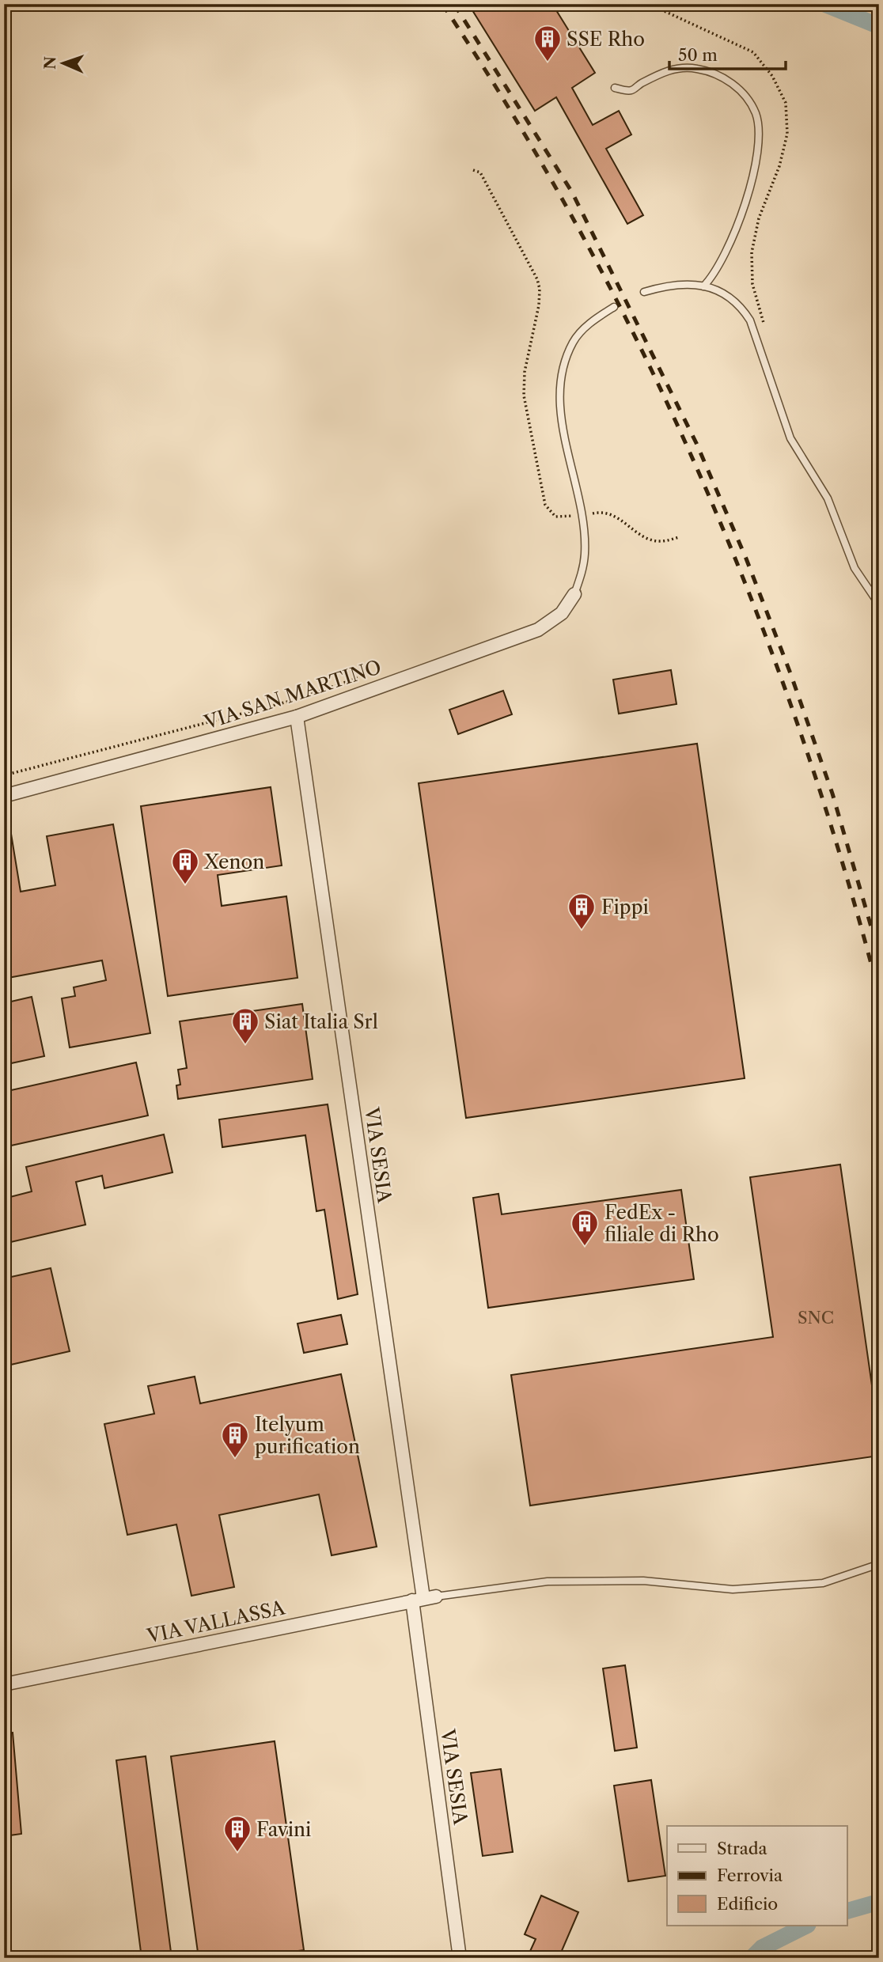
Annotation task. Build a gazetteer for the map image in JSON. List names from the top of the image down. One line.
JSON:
{"streets":{"street":["VIA SAN MARTINO","VIA SESIA","VIA VALLASSA"]},"crossings":[["VIA SAN MARTINO","VIA SESIA"],["VIA SESIA","VIA VALLASSA"]],"places":{"building":["SSE Rho","Xenon","Fippi","Siat Italia Srl","FedEx - filiale di Rho","Itelyum purification","Favini"]},"house_numbers":["SNC"],"legend":["Strada","Ferrovia","Edificio"],"scale_bar":"50 m","north":"left"}
